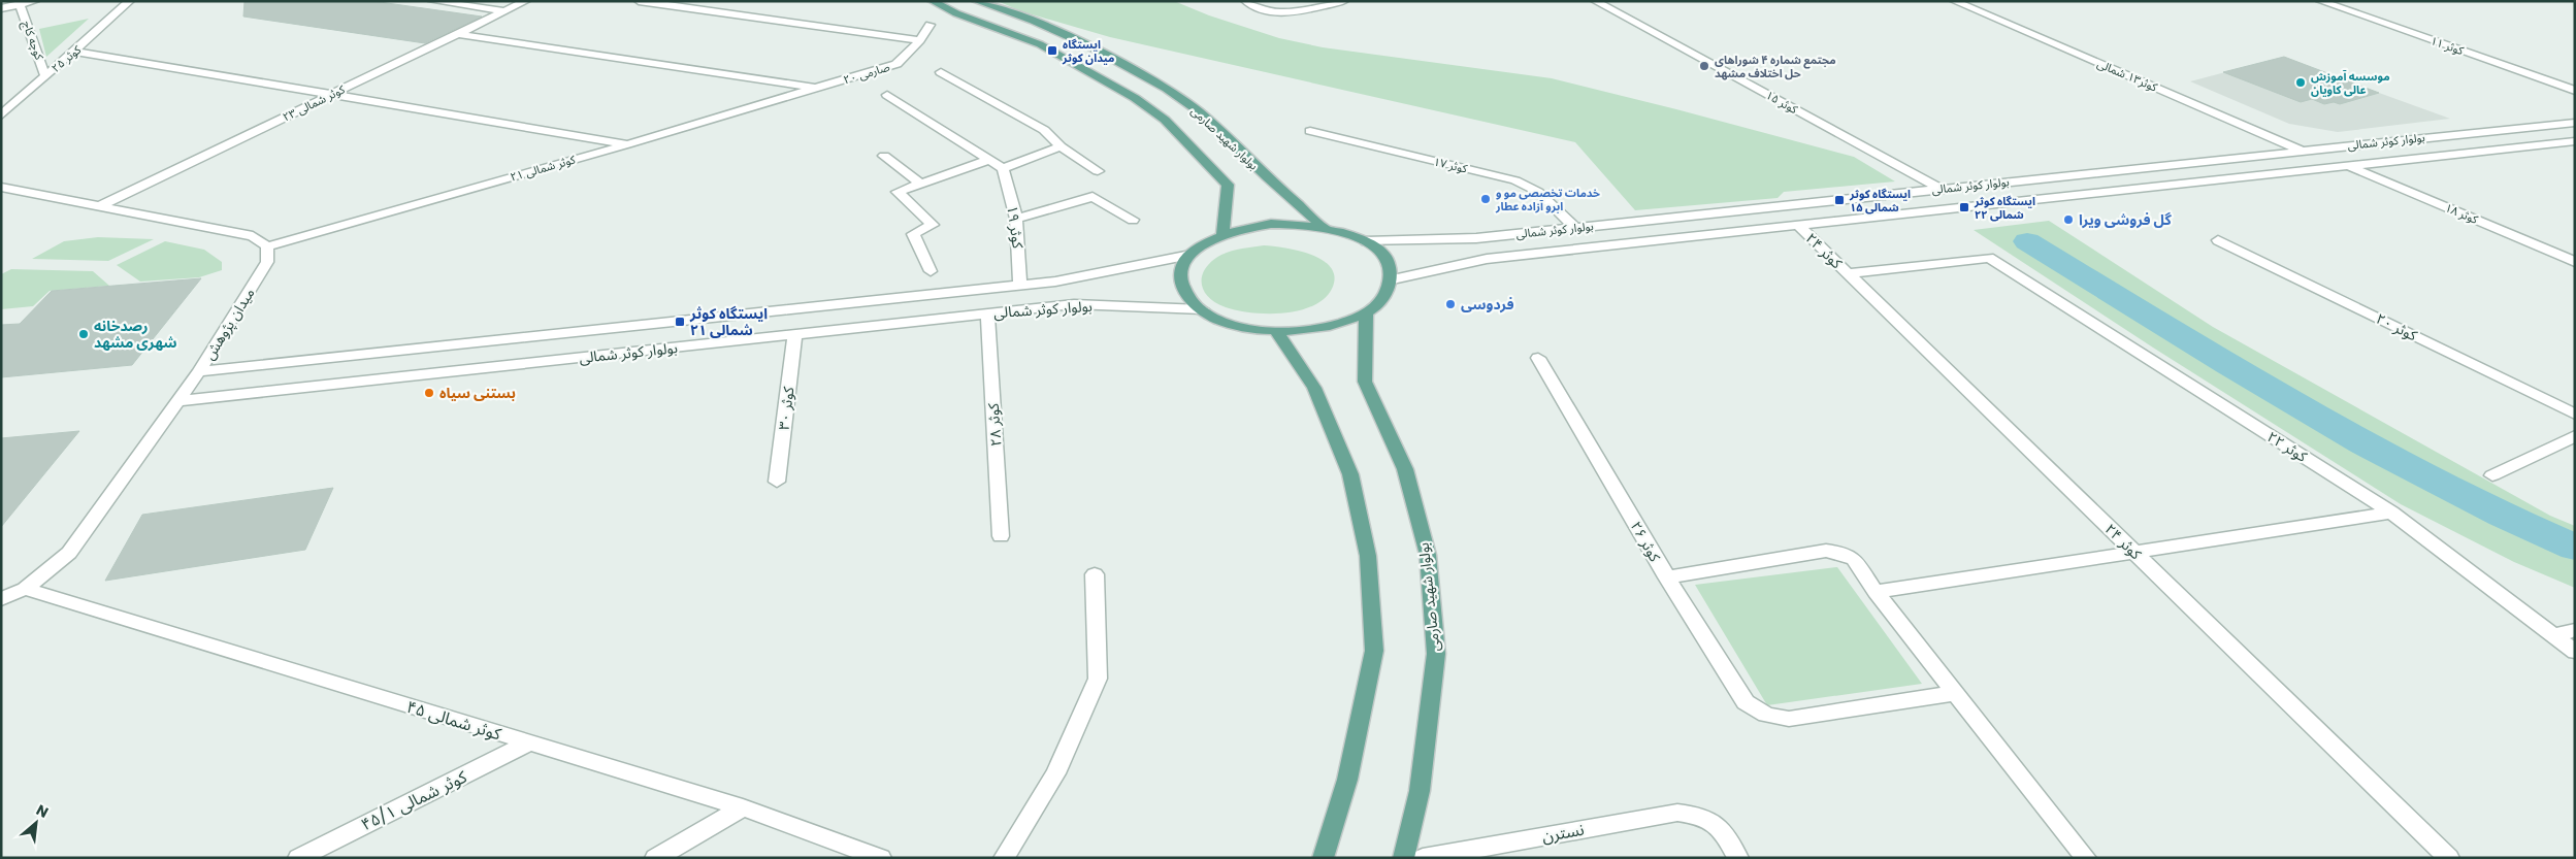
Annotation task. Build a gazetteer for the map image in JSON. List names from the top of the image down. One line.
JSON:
{"streets":{"main road":["بولوار شهید صارمی"],"street":["کوچه کاج","کوثر ۱۱","کوثر ۲۵","صارمی ۲۰","کوثر۱۳ شمالی","کوثر ۱۵","کوثر شمالی ۲۳","بولوار کوثر شمالی","کوثر ۱۷","کوثر شمالی ۲۱","کوثر ۱۸","کوثر ۱۹","کوثر ۲۴","میدان پژوهش","کوثر ۲۰","کوثر ۳۰","کوثر ۲۸","کوثر ۲۲","کوثر ۲۶","کوثر شمالی ۴۵","کوثر شمالی ۴۵/۱","نسترن"]},"crossings":[["کوچه کاج","کوثر ۲۵"],["صارمی ۲۰","کوثر شمالی ۲۱"],["کوثر۱۳ شمالی","بولوار کوثر شمالی"],["کوثر ۱۵","بولوار کوثر شمالی"],["بولوار کوثر شمالی","کوثر ۱۷"],["بولوار کوثر شمالی","کوثر ۱۸"],["بولوار کوثر شمالی","کوثر ۱۹"],["بولوار کوثر شمالی","کوثر ۲۴"],["بولوار کوثر شمالی","میدان پژوهش"],["بولوار کوثر شمالی","کوثر ۳۰"],["بولوار کوثر شمالی","کوثر ۲۸"],["کوثر شمالی ۲۱","میدان پژوهش"],["کوثر ۲۴","کوثر ۲۲"],["میدان پژوهش","کوثر شمالی ۴۵"],["کوثر شمالی ۴۵","کوثر شمالی ۴۵/۱"]],"places":{"transit":["ایستگاه میدان کوثر","ایستگاه کوثر شمالی ۱۵","ایستگاه کوثر شمالی ۲۲","ایستگاه کوثر شمالی ۲۱"],"other":["مجتمع شماره ۴ شوراهای حل اختلاف مشهد","موسسه آموزش عالی کاویان","خدمات تخصصی مو و ابرو آزاده عطار","گل فروشی ویرا","فردوسی","رصدخانه شهری مشهد","بستنی سیاه"]},"north":"top right"}
